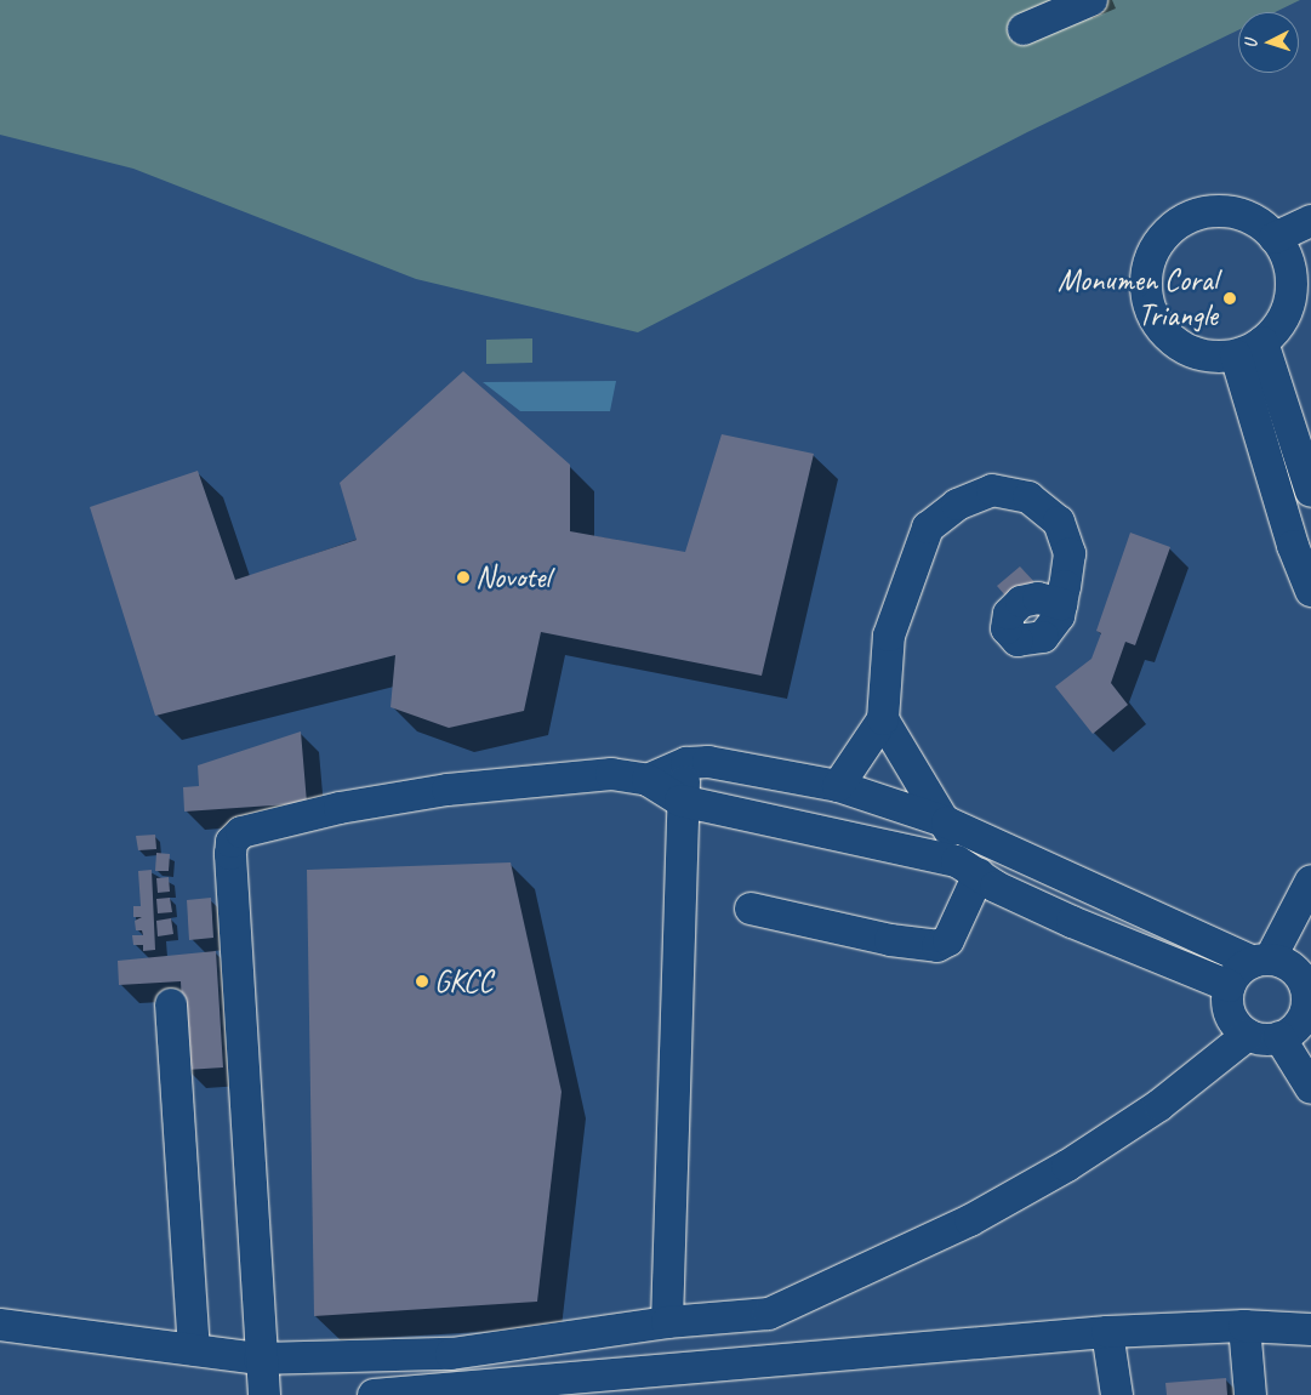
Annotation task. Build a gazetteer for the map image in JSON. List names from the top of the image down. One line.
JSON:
{"places":["Monumen Coral Triangle","Novotel","GKCC"],"north":"left"}
